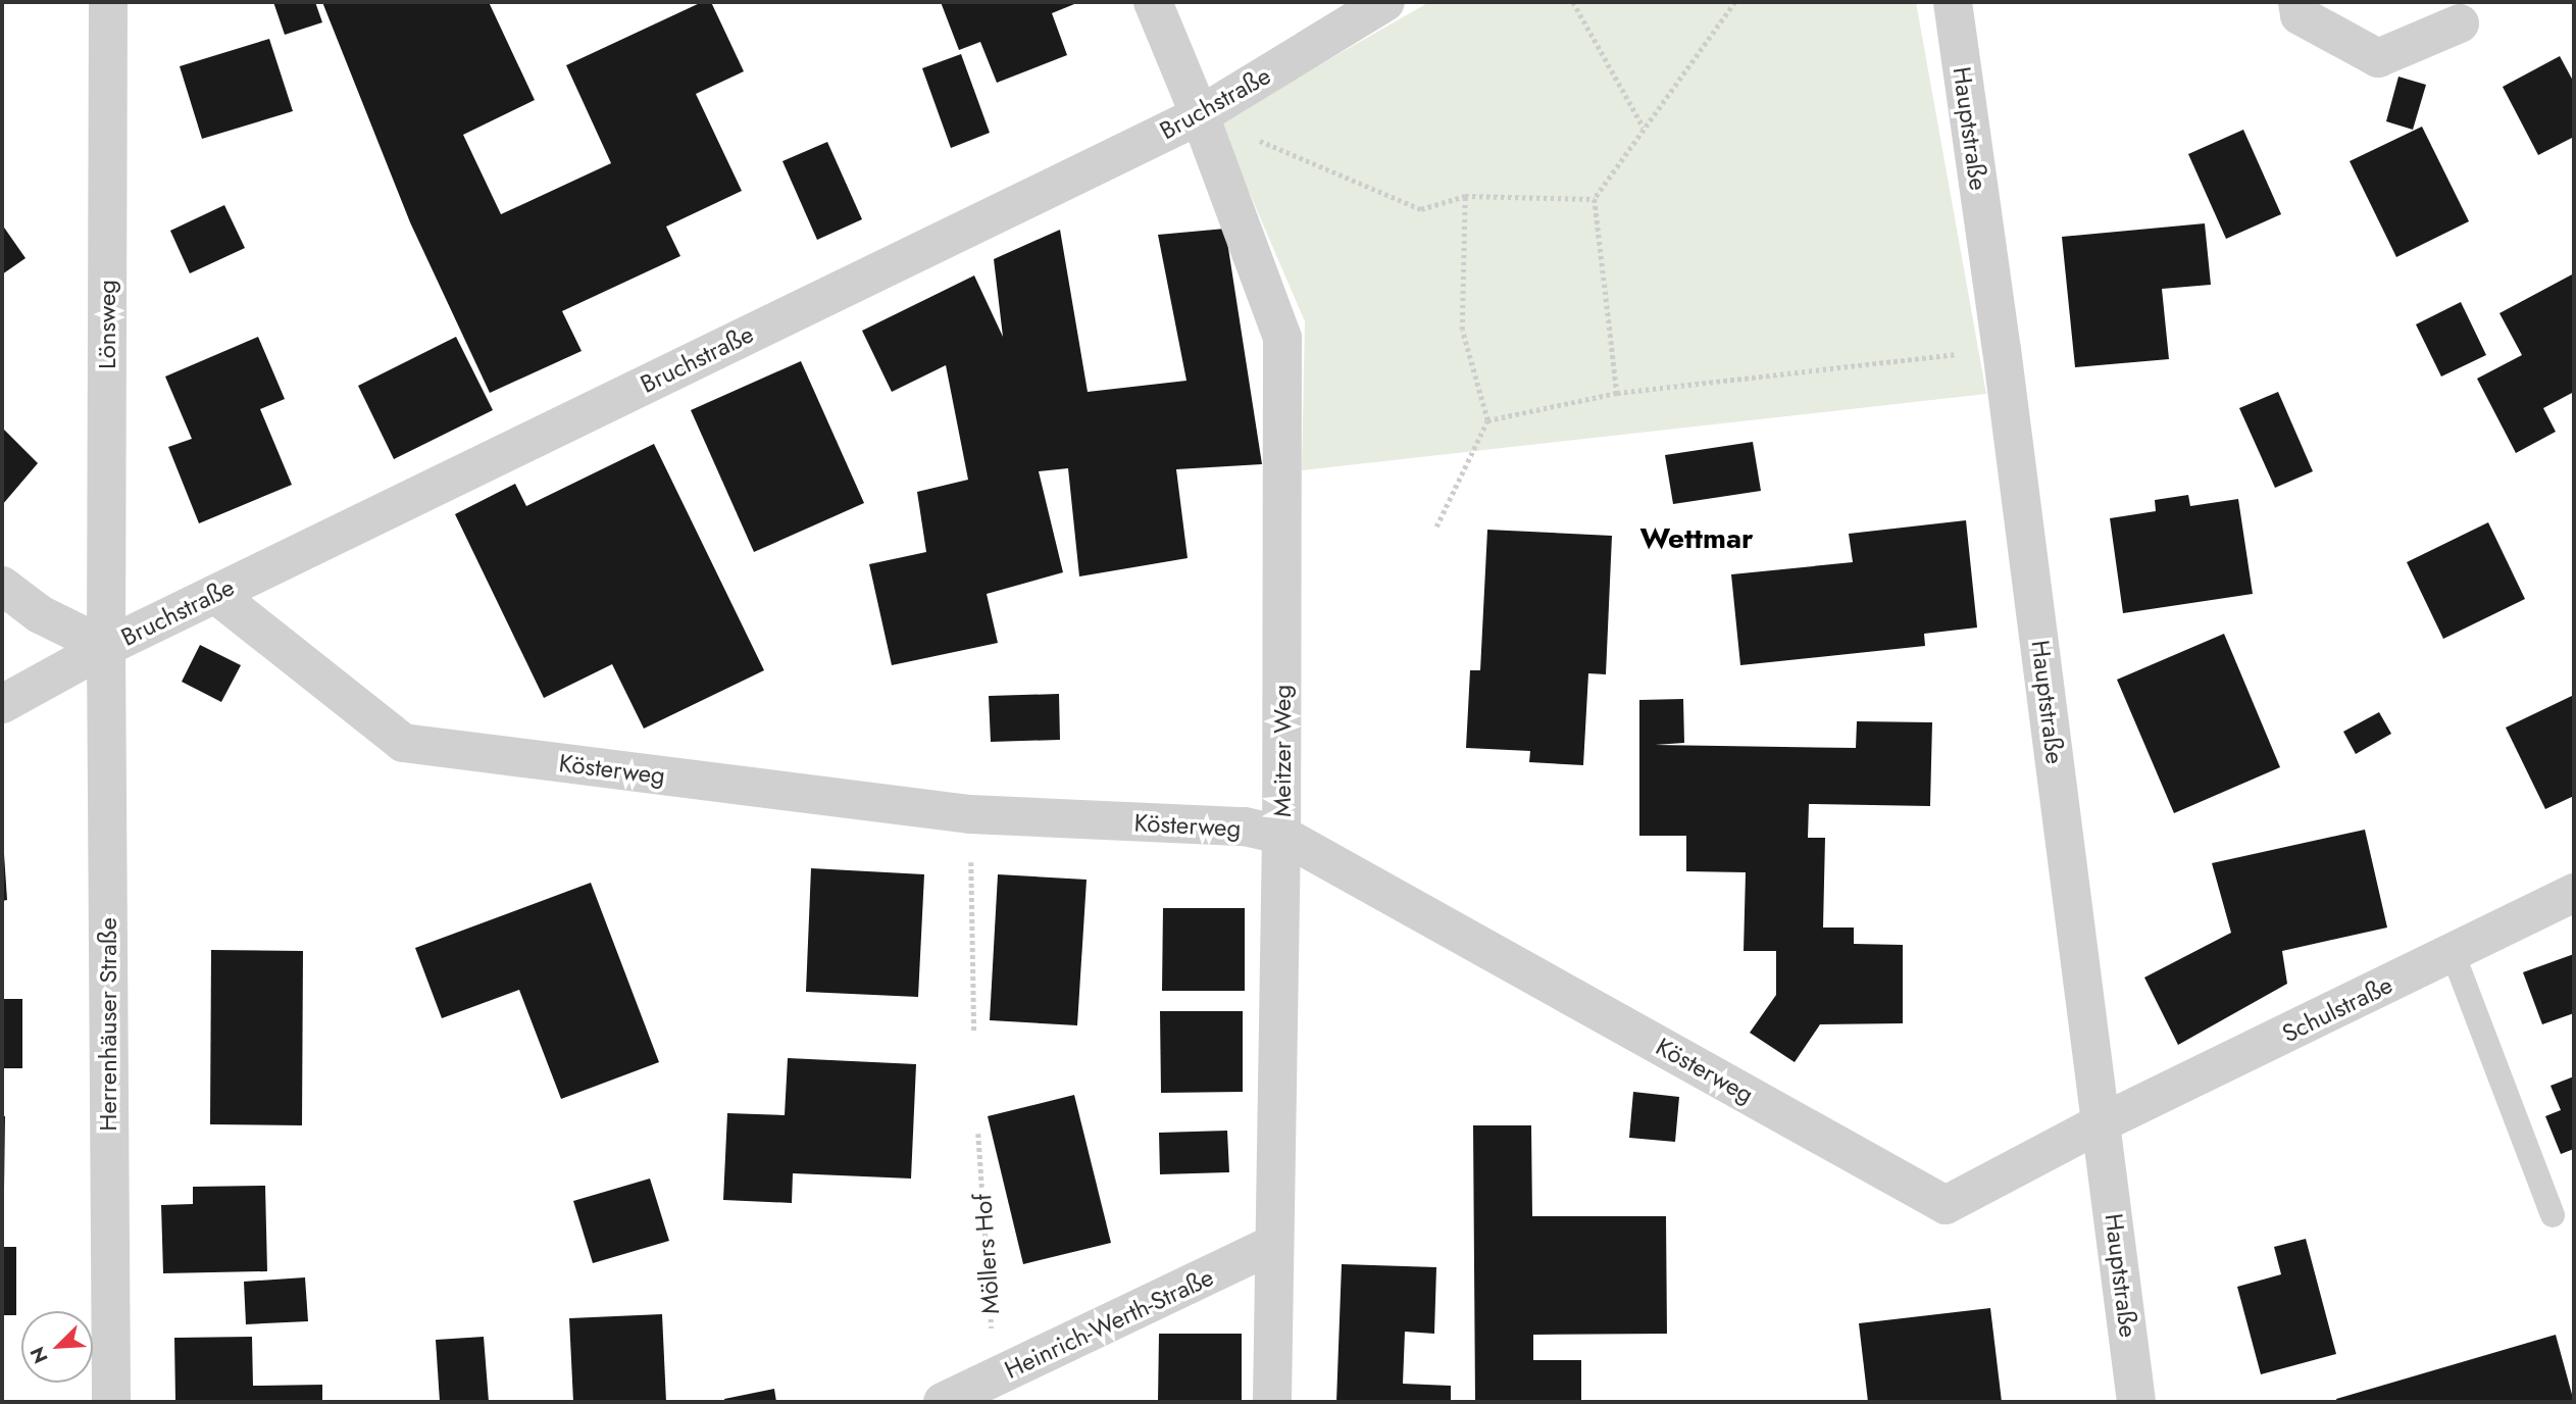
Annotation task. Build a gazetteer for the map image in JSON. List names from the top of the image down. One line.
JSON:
{"streets":{"street":["Bruchstraße","Hauptstraße","Lönsweg","Meitzer Weg","Kösterweg","Schulstraße","Herrenhäuser Straße","Heinrich-Werth-Straße"],"path":["Möllers Hof"]},"crossings":[["Bruchstraße","Lönsweg"],["Bruchstraße","Meitzer Weg"],["Bruchstraße","Kösterweg"],["Bruchstraße","Herrenhäuser Straße"],["Hauptstraße","Kösterweg"],["Hauptstraße","Schulstraße"],["Lönsweg","Herrenhäuser Straße"],["Meitzer Weg","Kösterweg"],["Meitzer Weg","Heinrich-Werth-Straße"],["Kösterweg","Schulstraße"],["Möllers Hof","Heinrich-Werth-Straße"]],"districts":["Wettmar"],"north":"bottom left"}
